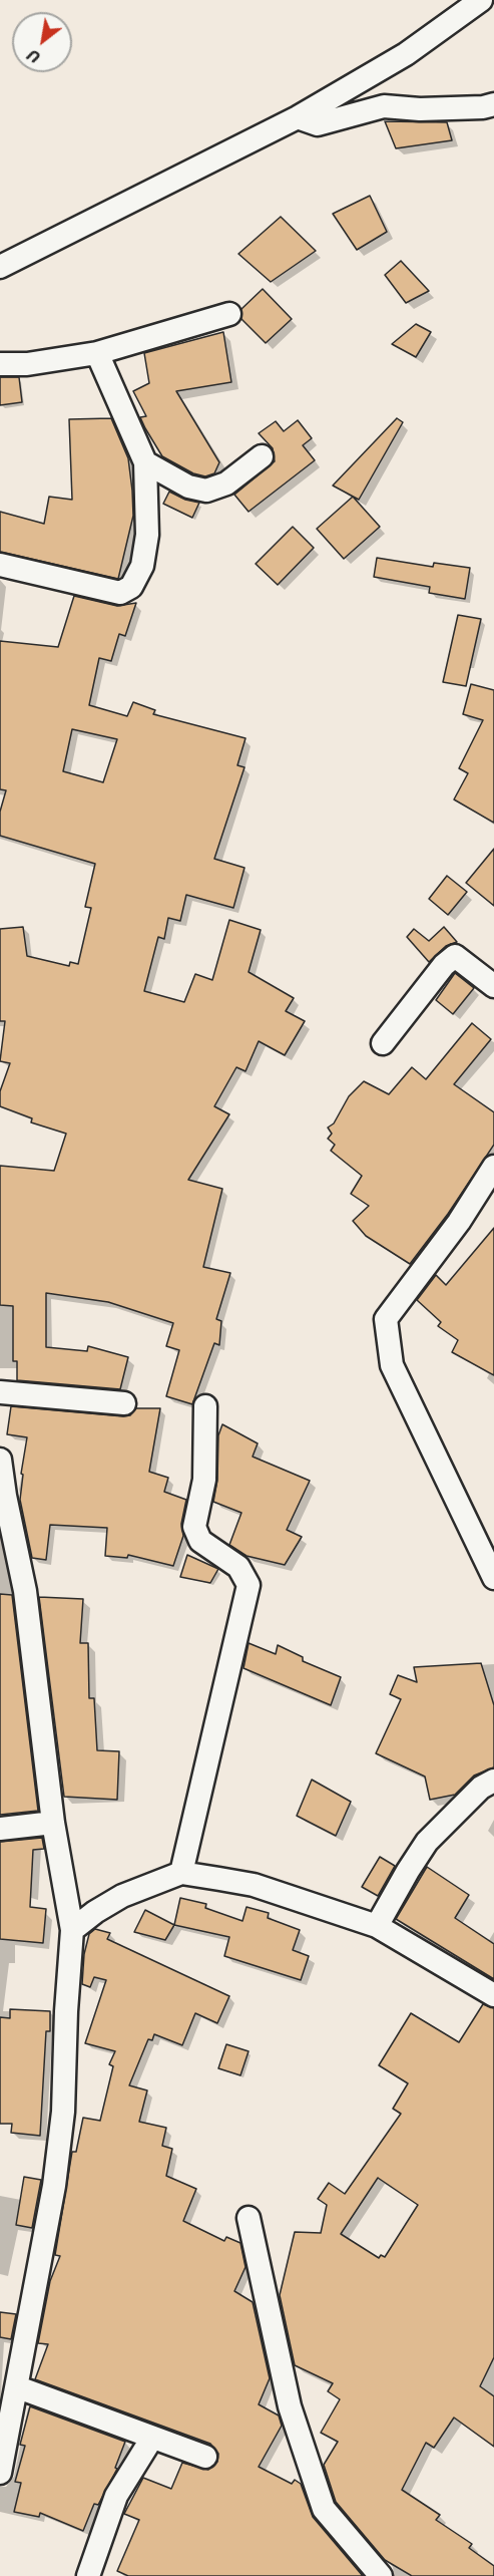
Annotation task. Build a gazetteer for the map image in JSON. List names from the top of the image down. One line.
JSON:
{"north":"bottom left"}
